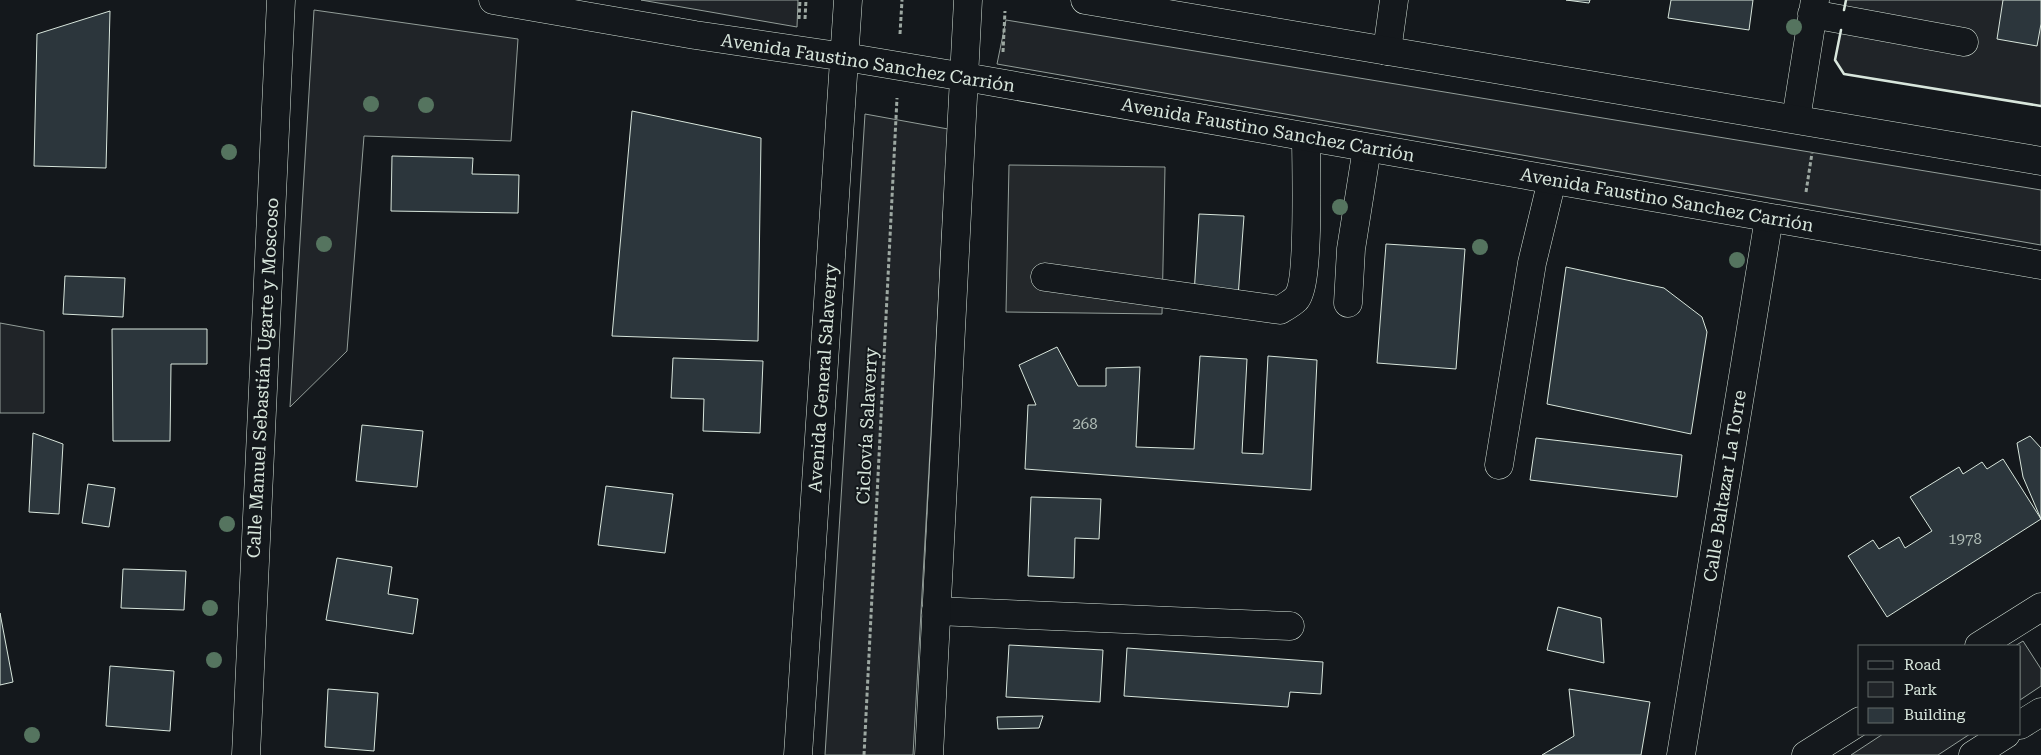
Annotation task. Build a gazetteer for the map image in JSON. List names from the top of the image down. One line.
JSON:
{"streets":{"main road":["Avenida Faustino Sanchez Carrión","Calle Manuel Sebastián Ugarte y Moscoso","Avenida General Salaverry","Calle Baltazar La Torre"],"path":["Ciclovía Salaverry"]},"crossings":[["Avenida Faustino Sanchez Carrión","Avenida General Salaverry"],["Avenida Faustino Sanchez Carrión","Calle Baltazar La Torre"]],"house_numbers":["268","1978"],"legend":["Road","Park","Building"]}
